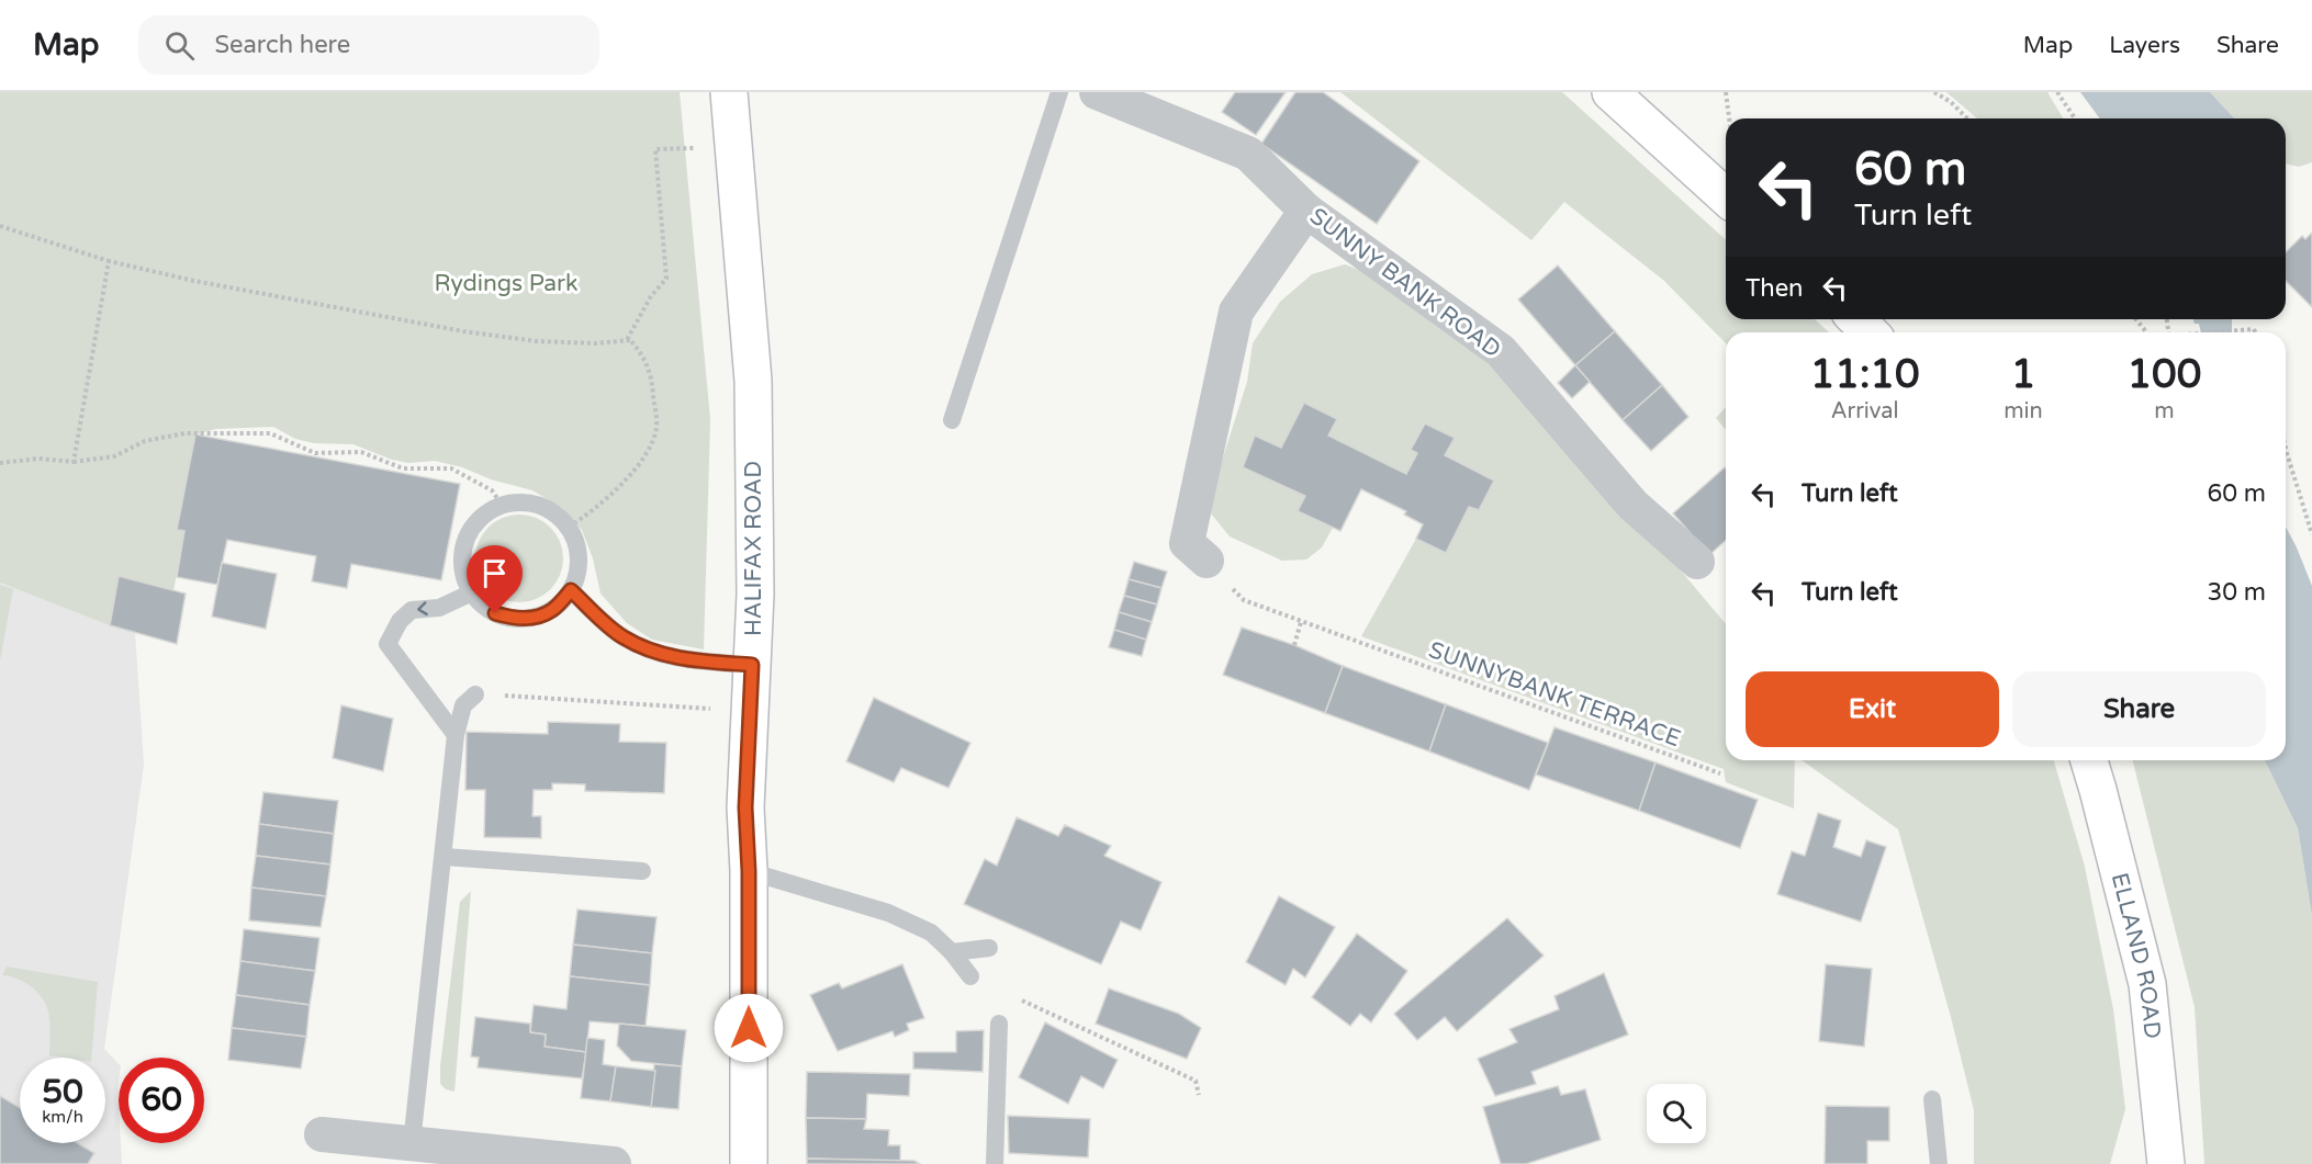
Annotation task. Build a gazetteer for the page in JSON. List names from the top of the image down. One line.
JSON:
{"streets":{"main road":["HALIFAX ROAD","ELLAND ROAD"],"street":["SUNNY BANK ROAD"],"path":["SUNNYBANK TERRACE"]},"parks":["Rydings Park"],"page":{"header":"Map","search":"Search here","nav":["Map","Layers","Share"],"turn":["60 m","Turn left"],"then":"Then","eta":["11:10","Arrival","1","min","100","m"],"list":[{"name":"Turn left","value":"60 m"},{"name":"Turn left","value":"30 m"}],"buttons":["Exit","Share"],"speed":"50 km/h","limit":"60"}}
